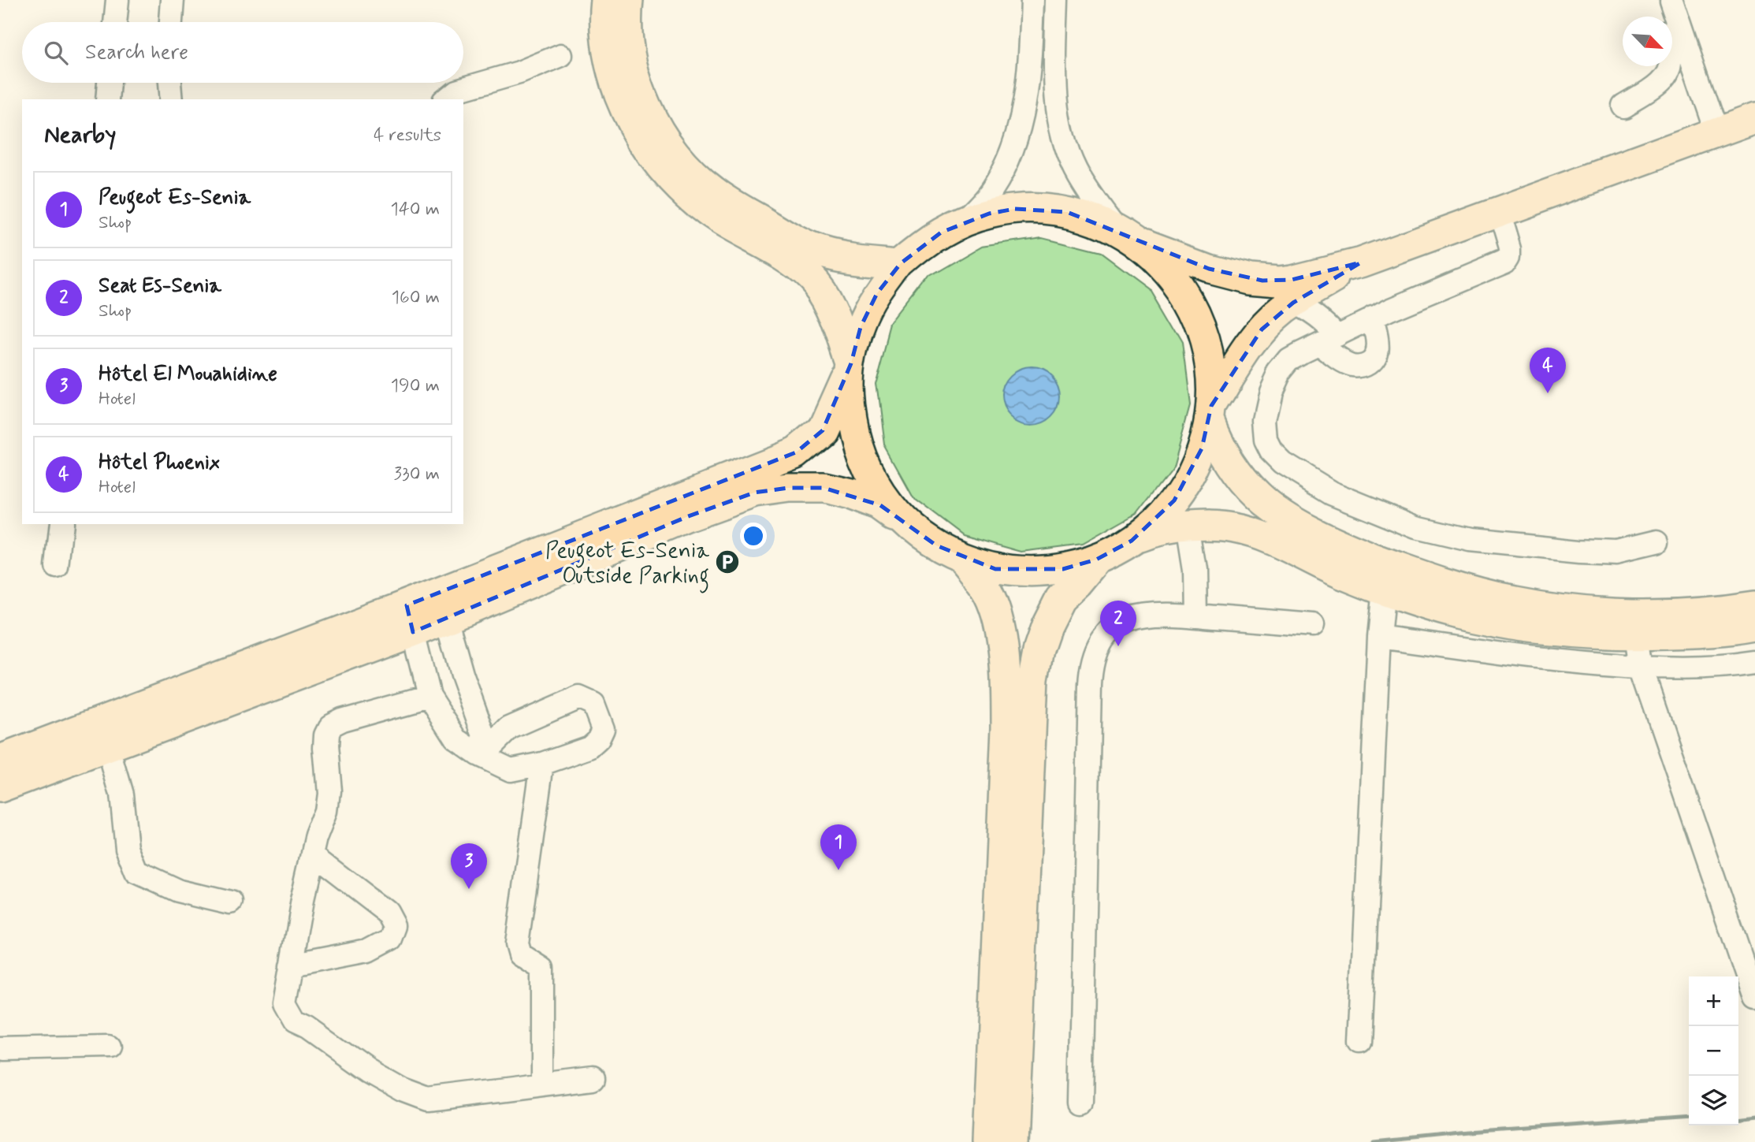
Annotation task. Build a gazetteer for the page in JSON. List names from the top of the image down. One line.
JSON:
{"places":{"parking":["Peugeot Es-Senia Outside Parking"]},"north":"bottom right","page":{"search":"Search here","heading":["Nearby","4 results"],"list":[{"mark":"1","name":"Peugeot Es-Senia","note":"Shop","value":"140 m"},{"mark":"2","name":"Seat Es-Senia","note":"Shop","value":"160 m"},{"mark":"3","name":"Hôtel El Mouahidine","note":"Hotel","value":"190 m"},{"mark":"4","name":"Hôtel Phoenix","note":"Hotel","value":"330 m"}],"pins":["4","2","1","3"],"map_buttons":["+","−"]}}
